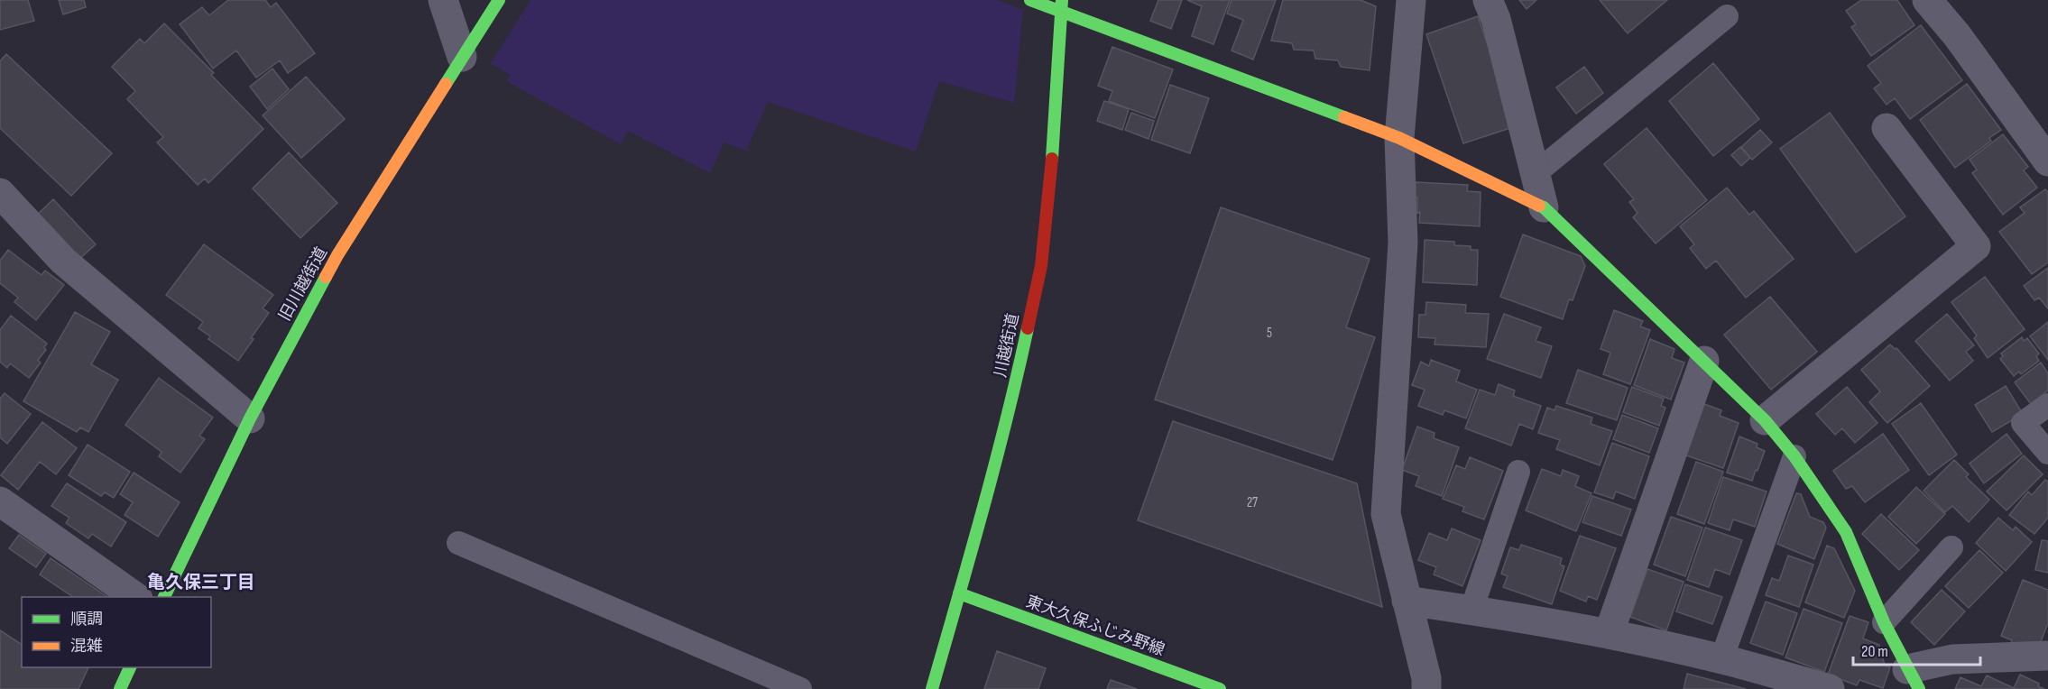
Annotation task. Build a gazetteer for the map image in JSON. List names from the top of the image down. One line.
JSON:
{"streets":{"main road":["旧川越街道","川越街道","東大久保ふじみ野線"]},"crossings":[["川越街道","東大久保ふじみ野線"]],"districts":["亀久保三丁目"],"house_numbers":["5","27"],"legend":["順調","混雑"],"scale_bar":"20 m"}
